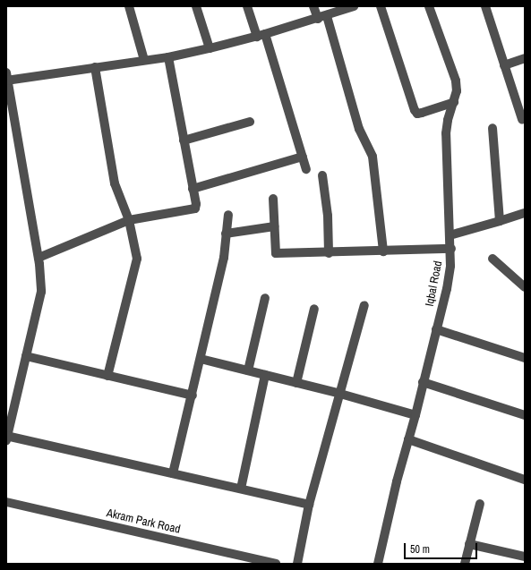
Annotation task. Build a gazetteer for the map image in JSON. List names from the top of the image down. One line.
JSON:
{"streets":{"street":["Iqbal Road","Akram Park Road"]},"scale_bar":"50 m"}
